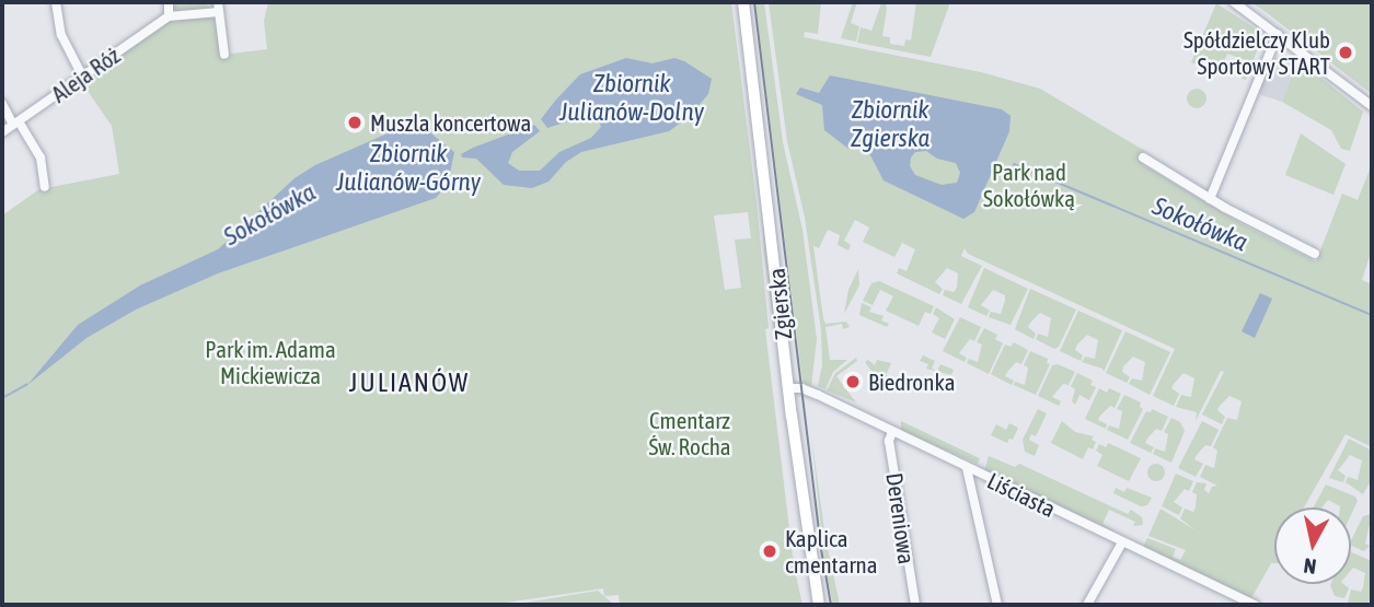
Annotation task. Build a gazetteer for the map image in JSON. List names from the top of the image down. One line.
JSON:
{"streets":{"main road":["Zgierska"],"street":["Aleja Róż","Liściasta","Dereniowa"]},"crossings":[["Zgierska","Liściasta"],["Liściasta","Dereniowa"]],"districts":["JULIANÓW"],"water":["Zbiornik Julianów-Dolny","Zbiornik Zgierska","Zbiornik Julianów-Górny","Sokołówka"],"parks":["Park nad Sokołówką","Park im. Adama Mickiewicza","Cmentarz Św. Rocha"],"places":["Spółdzielczy Klub Sportowy START","Muszla koncertowa","Biedronka","Kaplica cmentarna"],"north":"bottom"}
